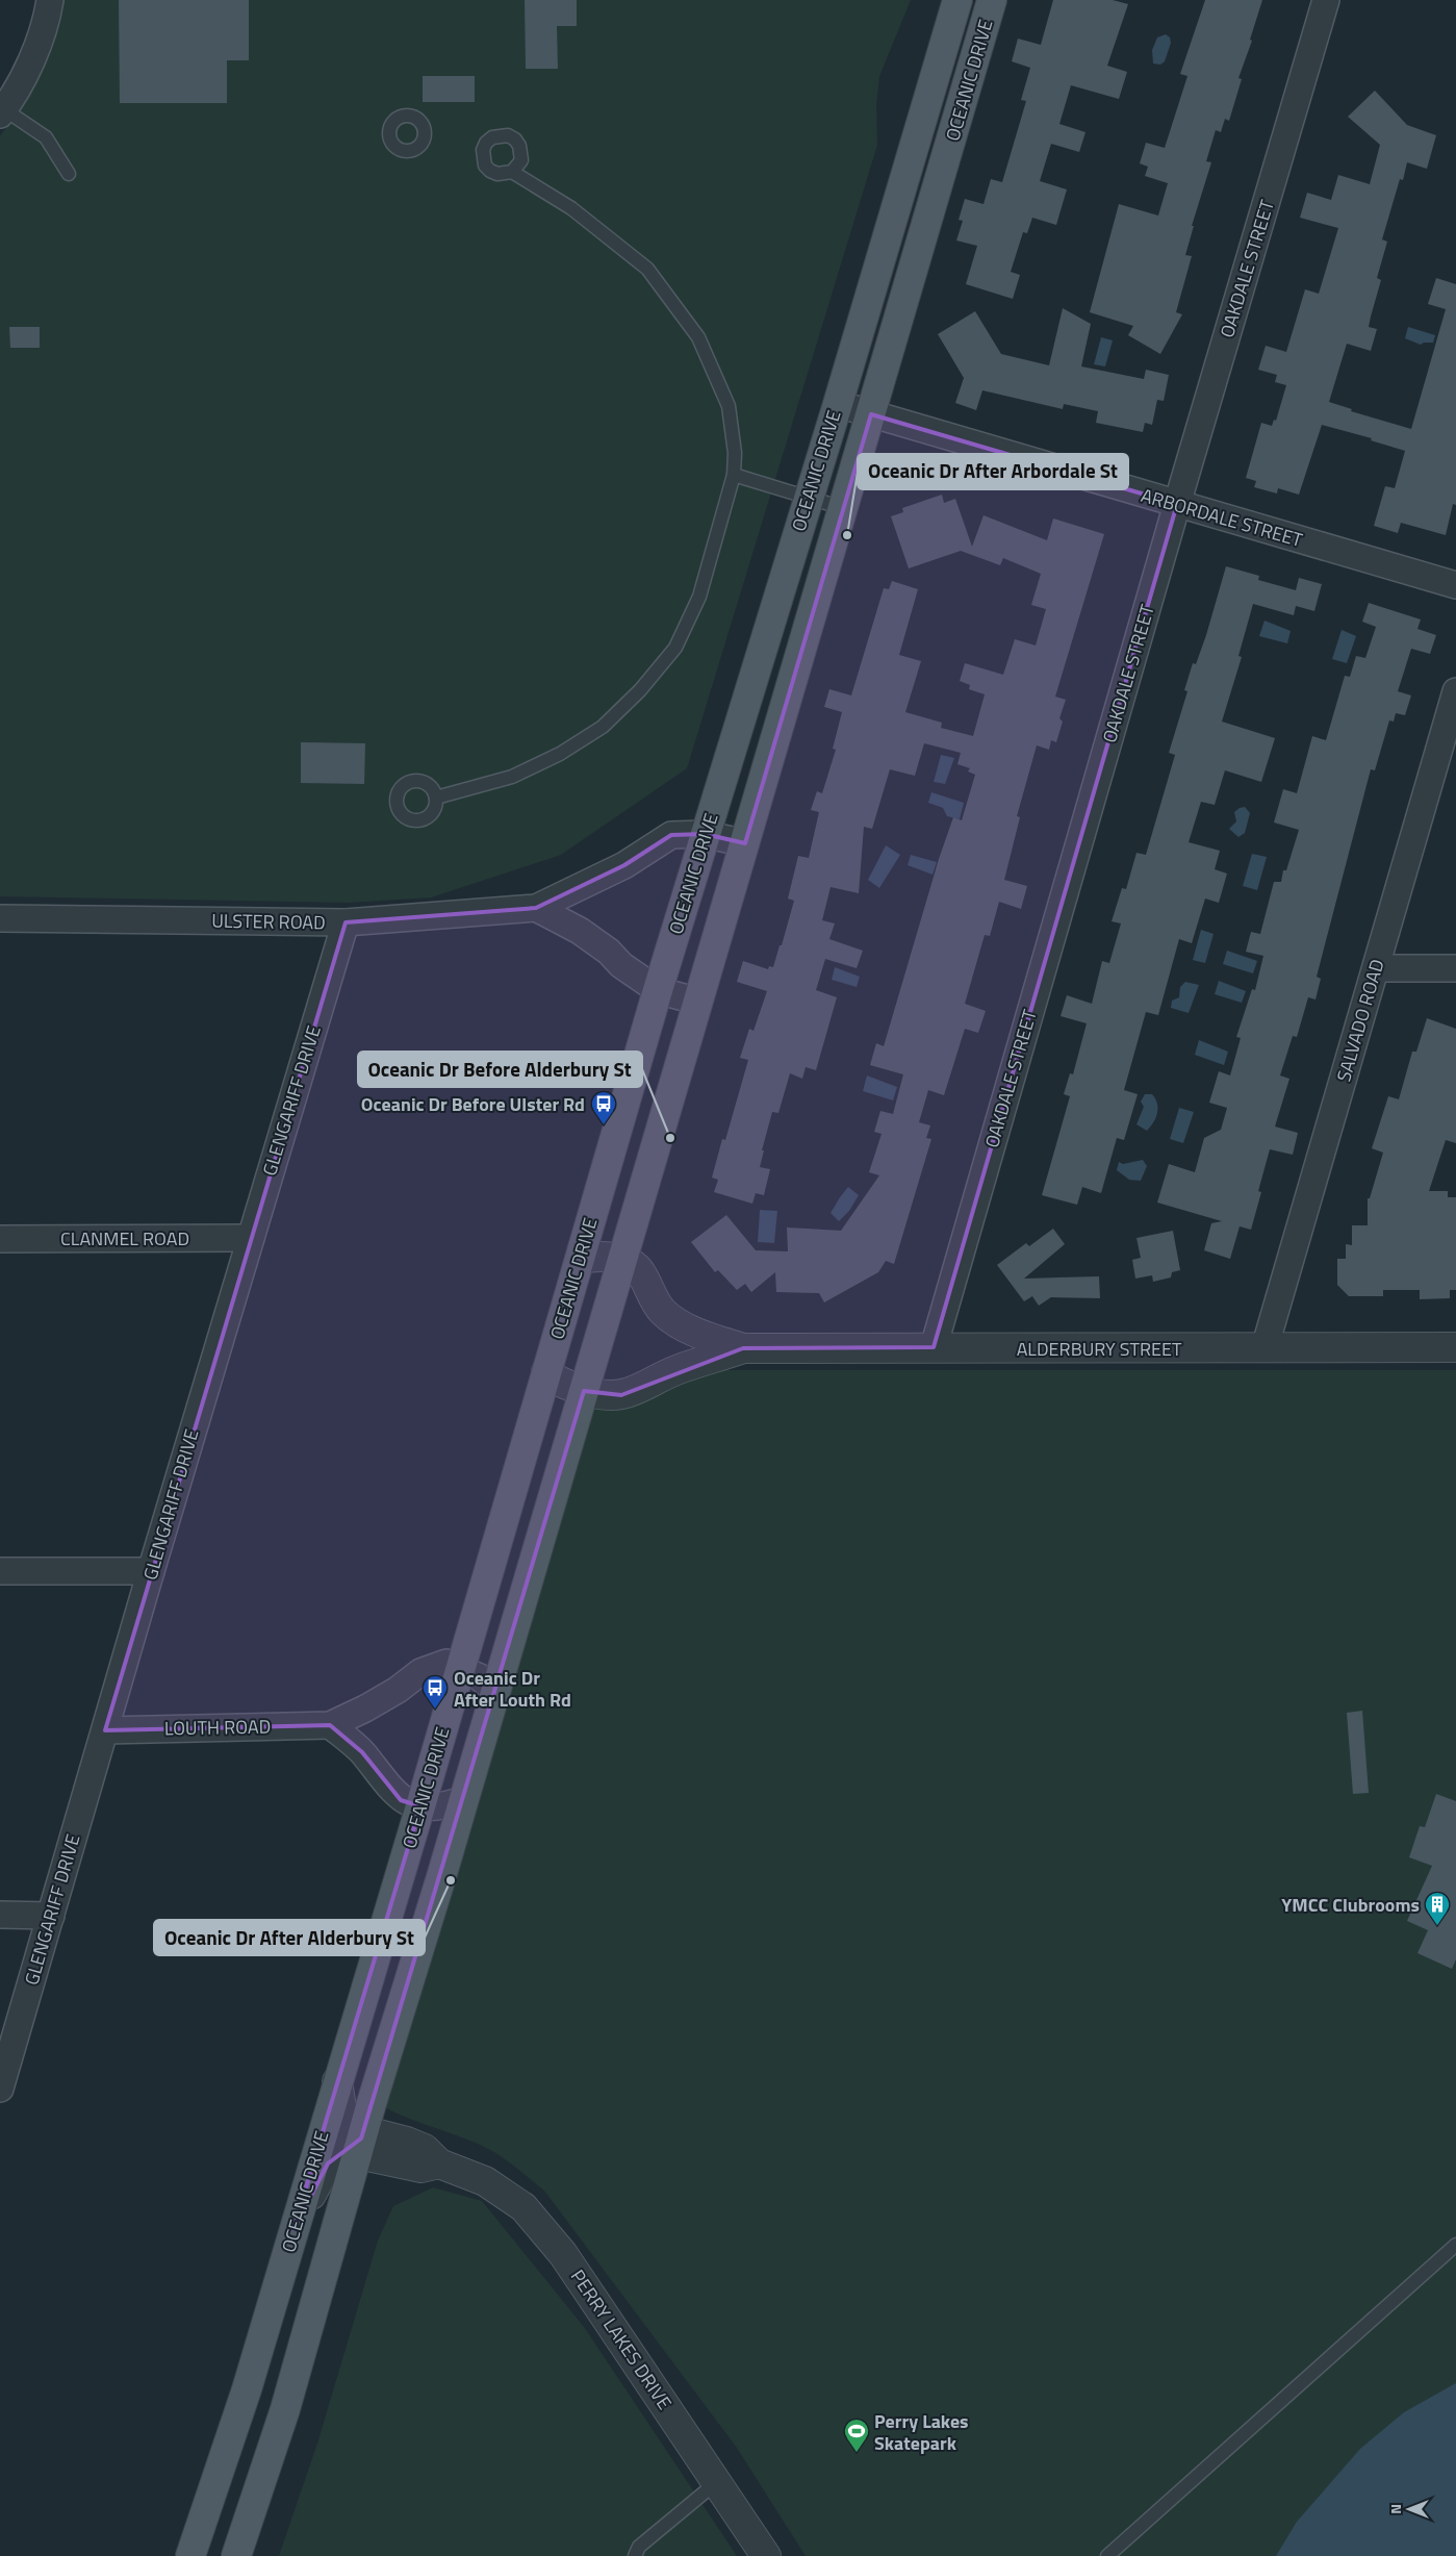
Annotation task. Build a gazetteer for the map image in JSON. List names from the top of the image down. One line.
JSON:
{"streets":{"main road":["OCEANIC DRIVE"],"street":["OAKDALE STREET","ARBORDALE STREET","ULSTER ROAD","SALVADO ROAD","GLENGARIFF DRIVE","CLANMEL ROAD","ALDERBURY STREET","LOUTH ROAD","PERRY LAKES DRIVE"]},"crossings":[["OCEANIC DRIVE","ARBORDALE STREET"],["OCEANIC DRIVE","ULSTER ROAD"],["OCEANIC DRIVE","ALDERBURY STREET"],["OCEANIC DRIVE","LOUTH ROAD"],["OCEANIC DRIVE","PERRY LAKES DRIVE"],["OAKDALE STREET","ARBORDALE STREET"],["OAKDALE STREET","ALDERBURY STREET"],["ULSTER ROAD","GLENGARIFF DRIVE"],["SALVADO ROAD","ALDERBURY STREET"],["GLENGARIFF DRIVE","CLANMEL ROAD"],["GLENGARIFF DRIVE","LOUTH ROAD"]],"places":{"other":["Oceanic Dr After Arbordale St","Oceanic Dr Before Alderbury St","Oceanic Dr After Alderbury St"],"bus stop":["Oceanic Dr Before Ulster Rd","Oceanic Dr After Louth Rd"],"building":["YMCC Clubrooms"],"sports":["Perry Lakes Skatepark"]},"north":"left"}
